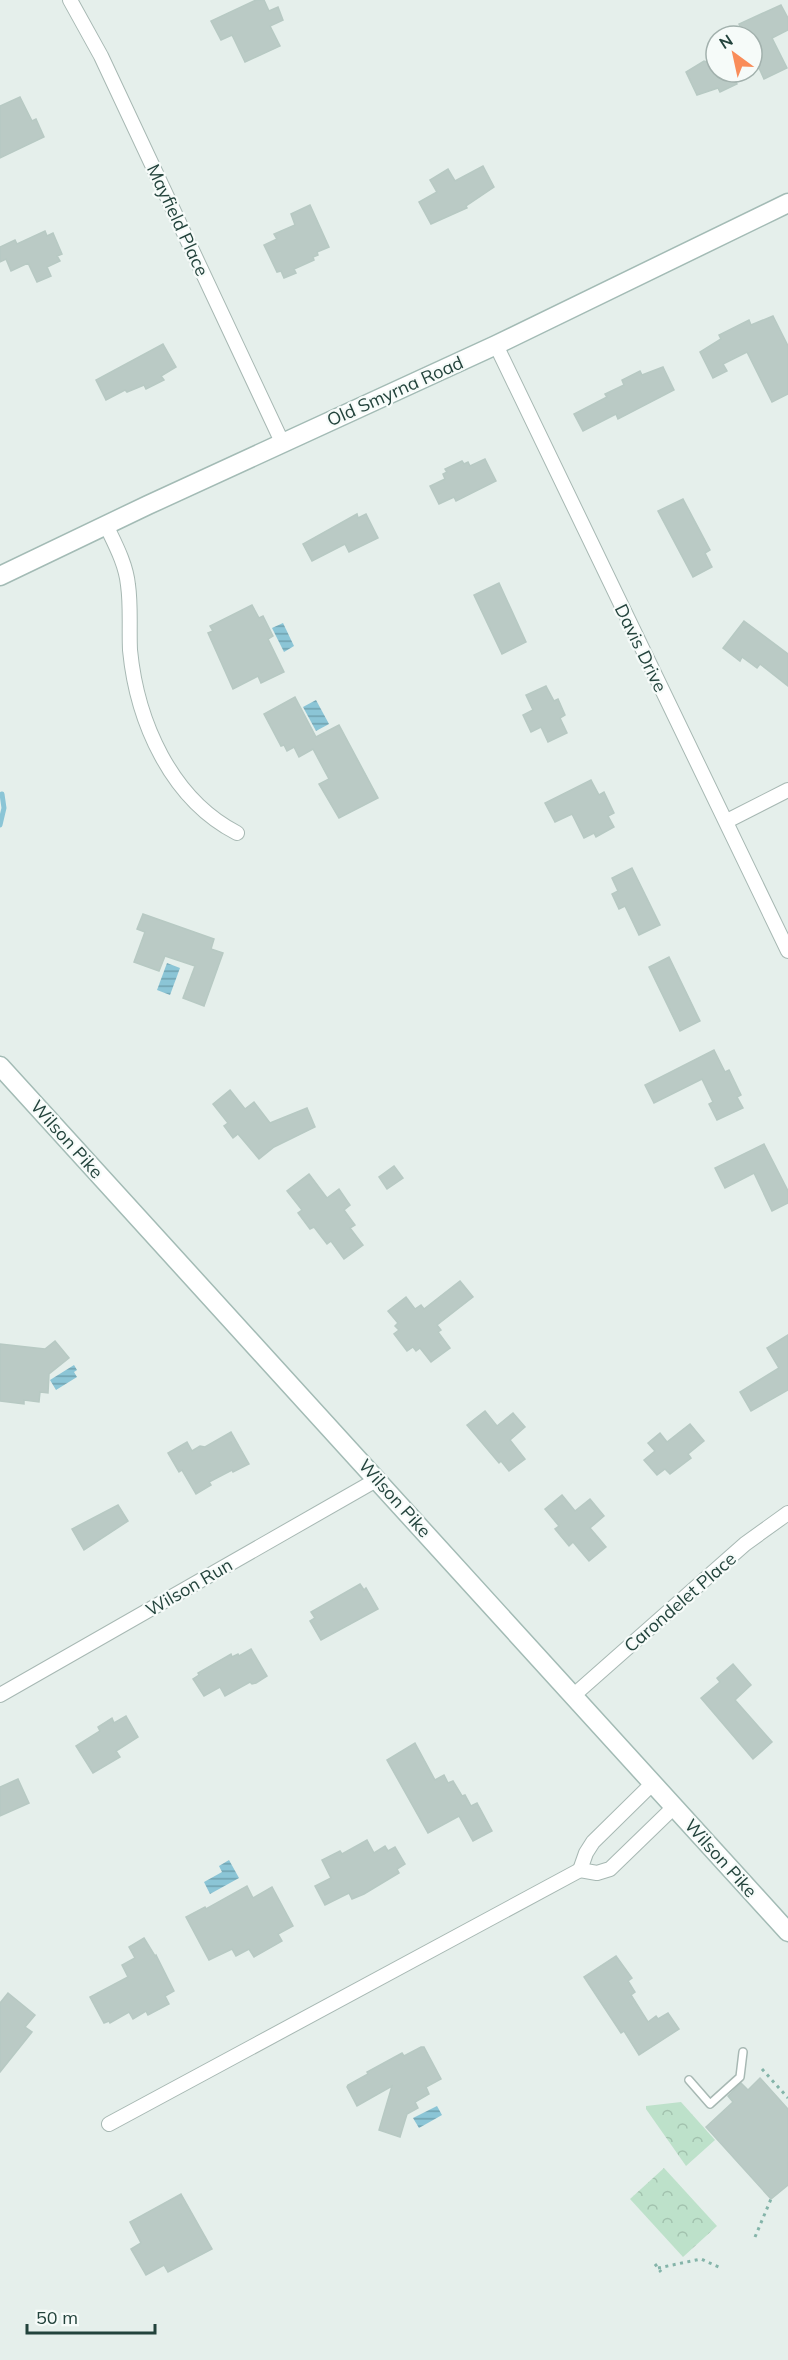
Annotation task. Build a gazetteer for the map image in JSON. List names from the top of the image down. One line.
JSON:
{"streets":{"main road":["Old Smyrna Road","Wilson Pike"],"street":["Mayfield Place","Davis Drive","Wilson Run","Carondelet Place"]},"crossings":[["Mayfield Place","Old Smyrna Road"],["Old Smyrna Road","Davis Drive"],["Wilson Pike","Wilson Run"],["Wilson Pike","Carondelet Place"]],"scale_bar":"50 m","north":"top left"}
